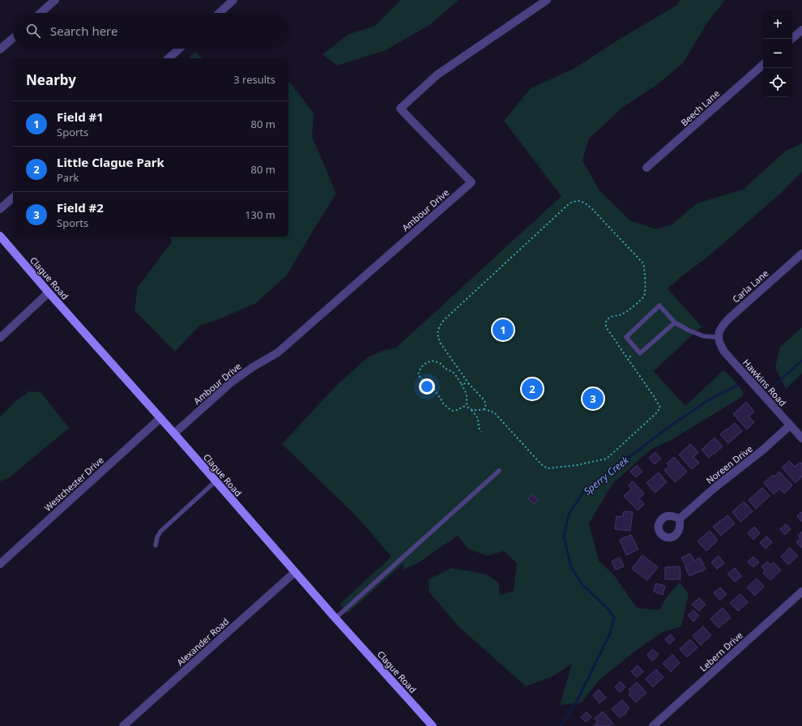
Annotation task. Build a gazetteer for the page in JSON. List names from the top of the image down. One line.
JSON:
{"streets":{"main road":["Clague Road"],"street":["Beech Lane","Ambour Drive","Carla Lane","Hawkins Road","Noreen Drive","Westchester Drive","Alexander Road","Lebern Drive"]},"crossings":[["Ambour Drive","Clague Road"],["Clague Road","Westchester Drive"],["Clague Road","Alexander Road"],["Carla Lane","Hawkins Road"],["Hawkins Road","Noreen Drive"]],"water":["Sperry Creek"],"page":{"map_buttons":["+","−"],"search":"Search here","heading":["Nearby","3 results"],"list":[{"mark":"1","name":"Field #1","note":"Sports","value":"80 m"},{"mark":"2","name":"Little Clague Park","note":"Park","value":"80 m"},{"mark":"3","name":"Field #2","note":"Sports","value":"130 m"}],"pins":["1","2","3"]}}
